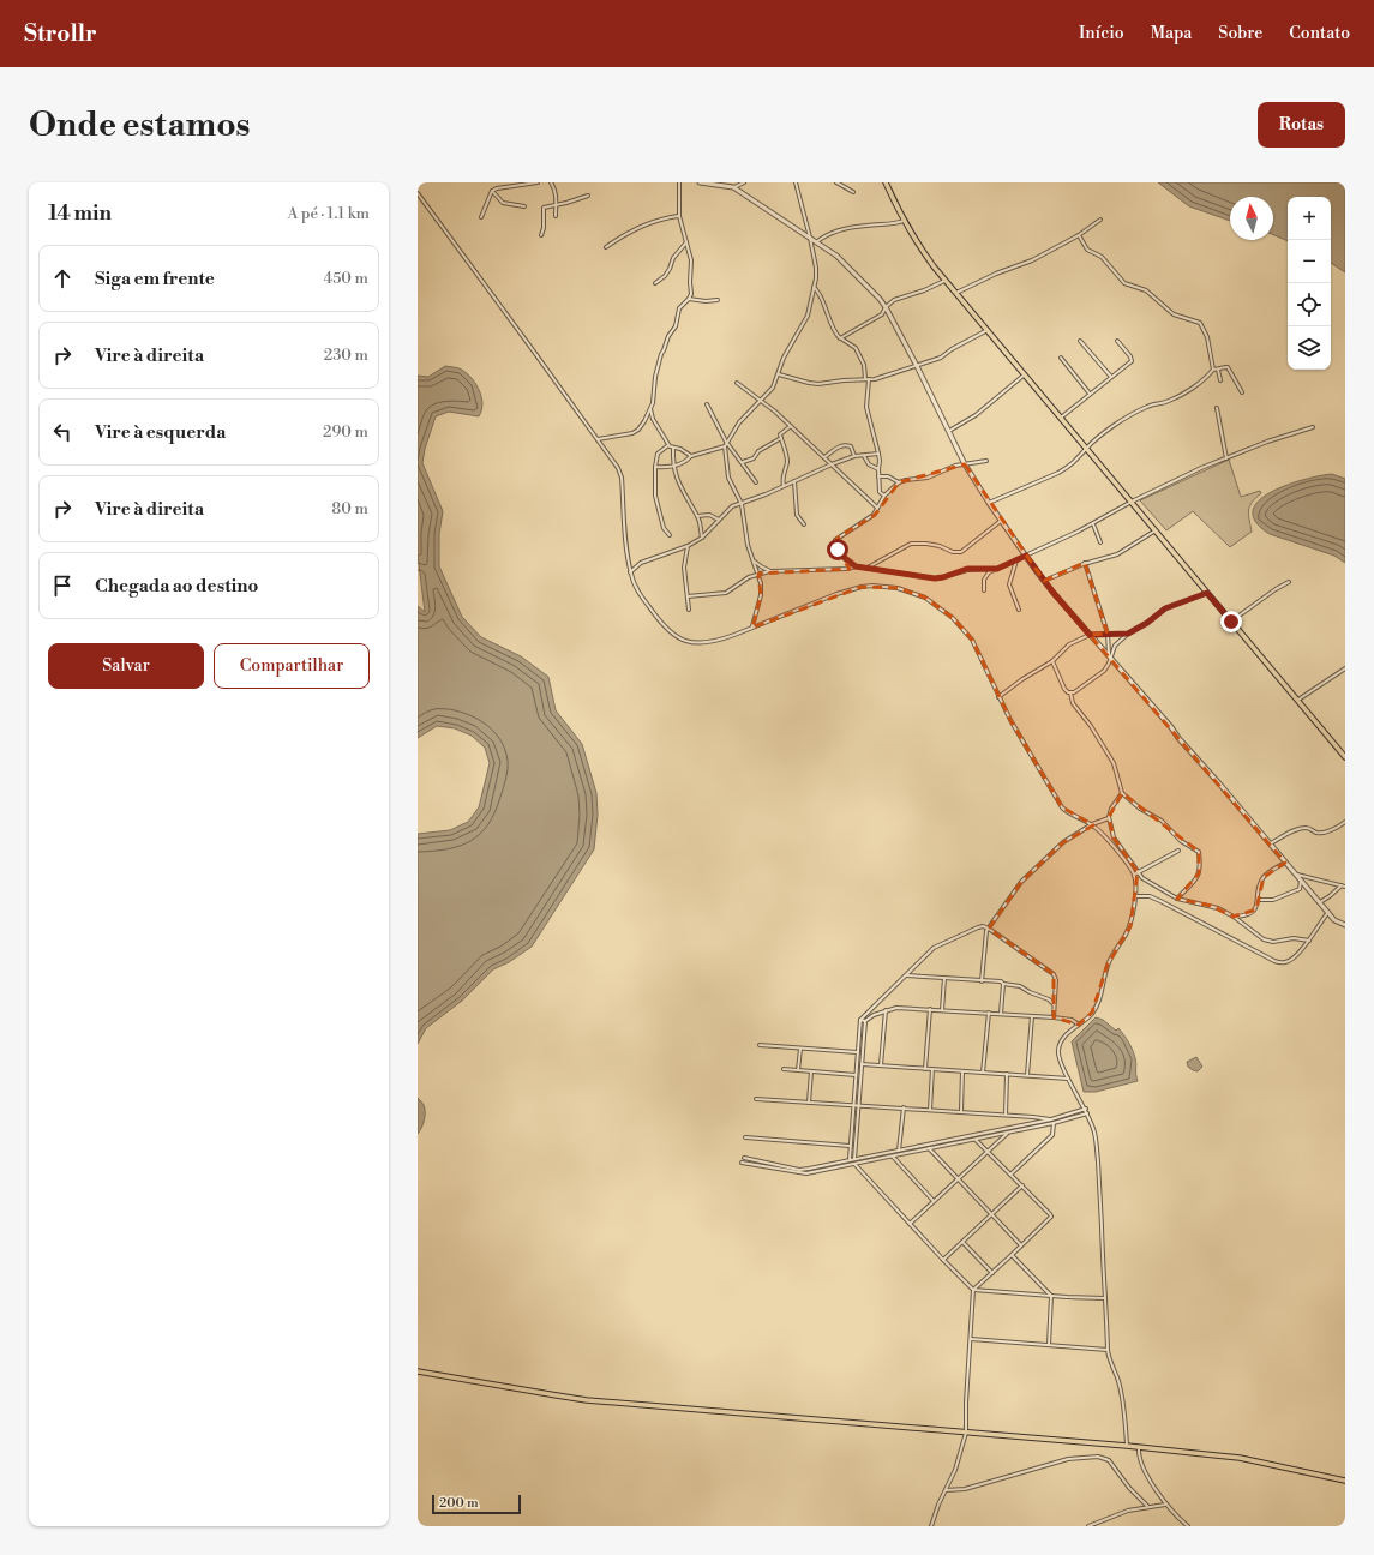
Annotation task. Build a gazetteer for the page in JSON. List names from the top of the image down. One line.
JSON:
{"scale_bar":"200 m","north":"top","page":{"header":"Strollr","nav":["Início","Mapa","Sobre","Contato"],"buttons":["Rotas",["Salvar","Compartilhar"]],"title":"Onde estamos","heading":["14 min","A pé · 1.1 km"],"map_buttons":["+","−"],"list":[["Siga em frente","450 m"],["Vire à direita","230 m"],["Vire à esquerda","290 m"],["Vire à direita","80 m"],"Chegada ao destino"],"scale":"200 m"}}
